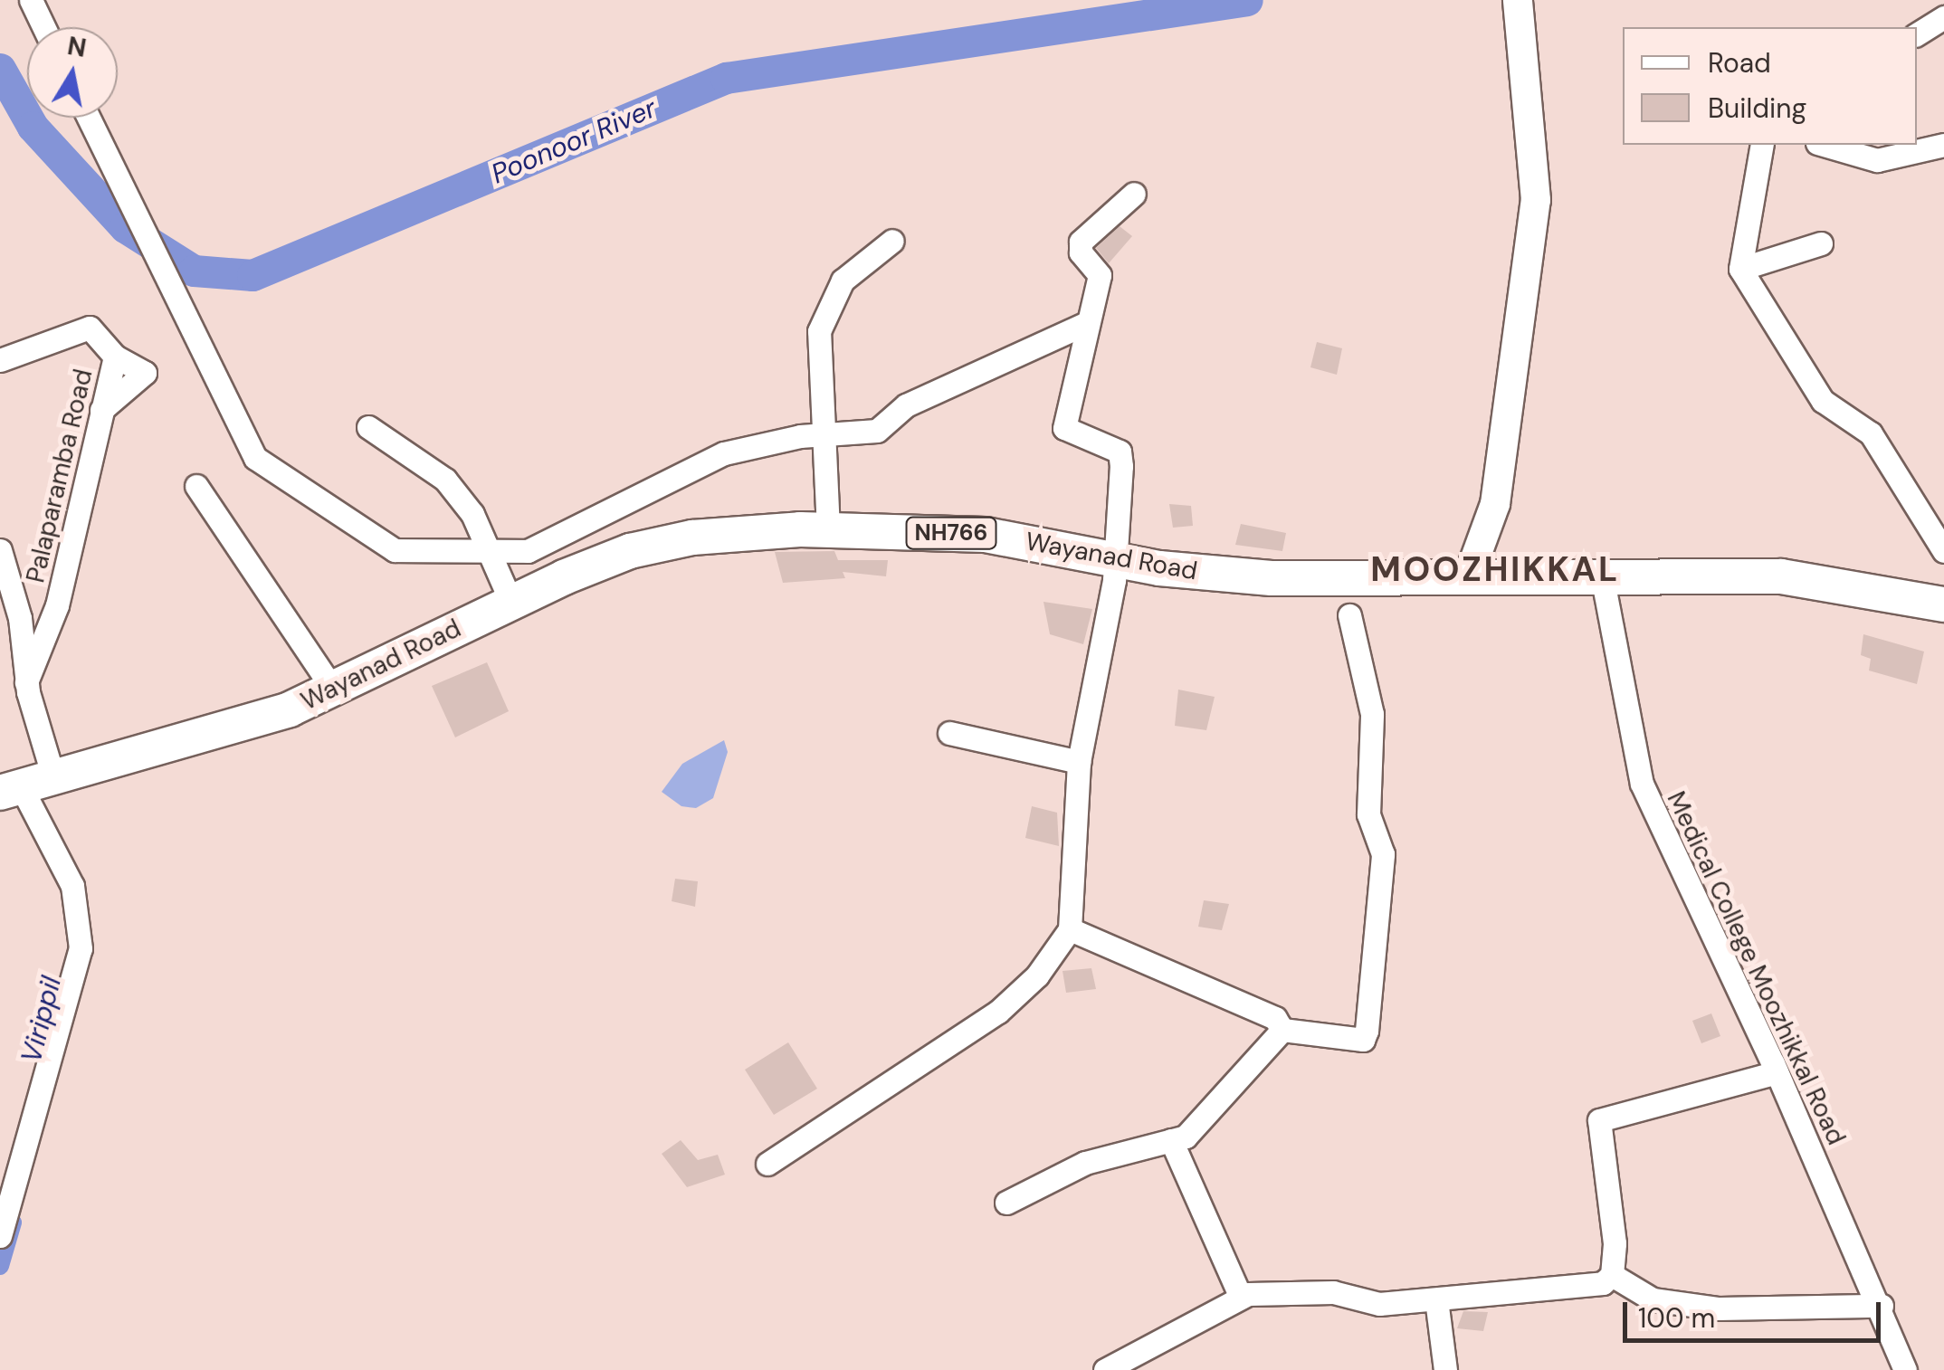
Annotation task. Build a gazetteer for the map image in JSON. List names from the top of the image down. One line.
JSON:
{"streets":{"highway":["NH766","Wayanad Road"],"street":["Palaparamba Road","Medical College Moozhikkal Road"]},"crossings":[["Wayanad Road","Medical College Moozhikkal Road"]],"districts":["MOOZHIKKAL"],"water":["Poonoor River","Virippil"],"legend":["Road","Building"],"scale_bar":"100 m","north":"top"}
